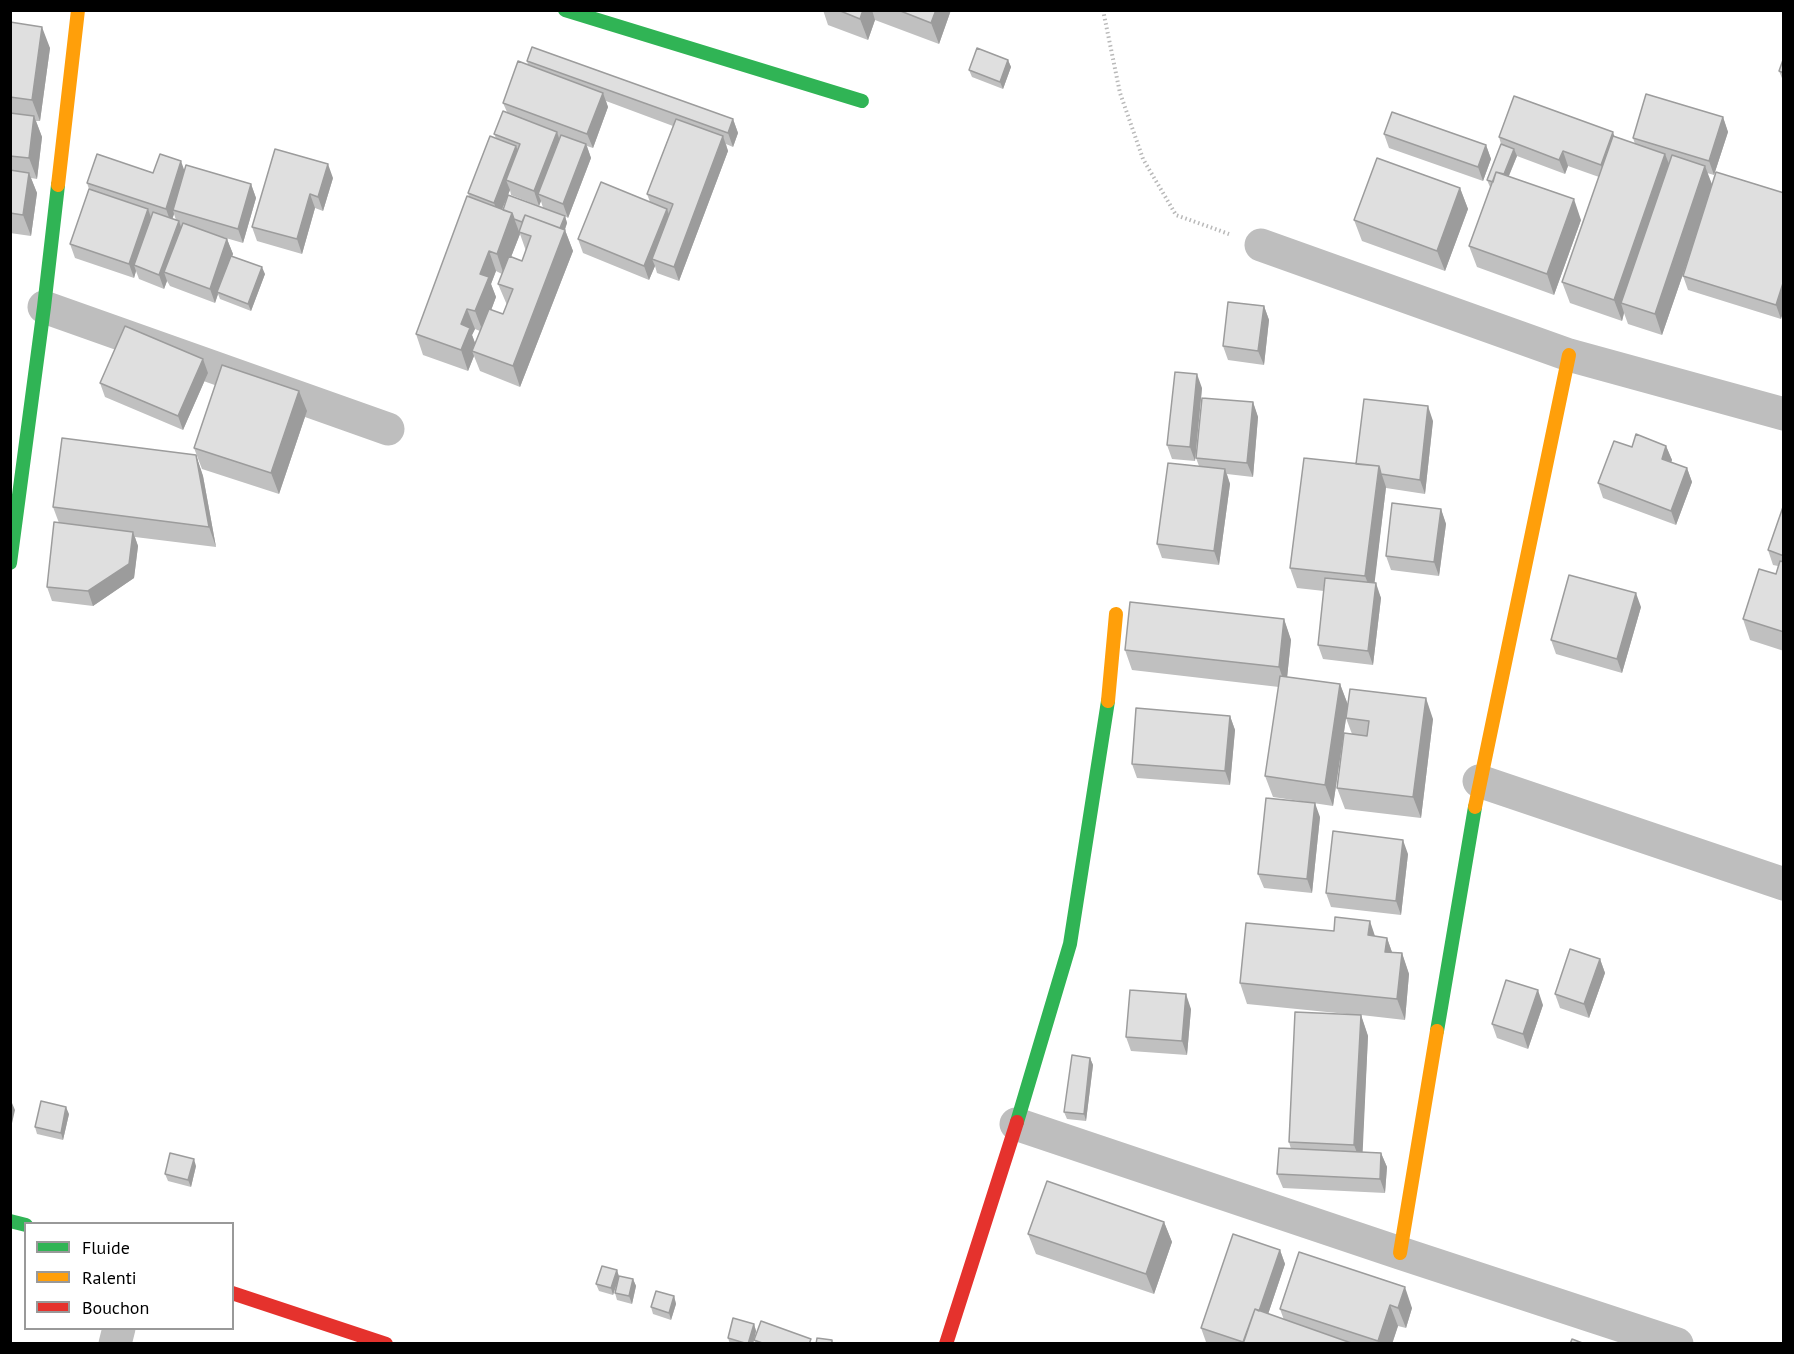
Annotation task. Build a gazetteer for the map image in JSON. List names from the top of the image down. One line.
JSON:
{"legend":["Fluide","Ralenti","Bouchon"]}
